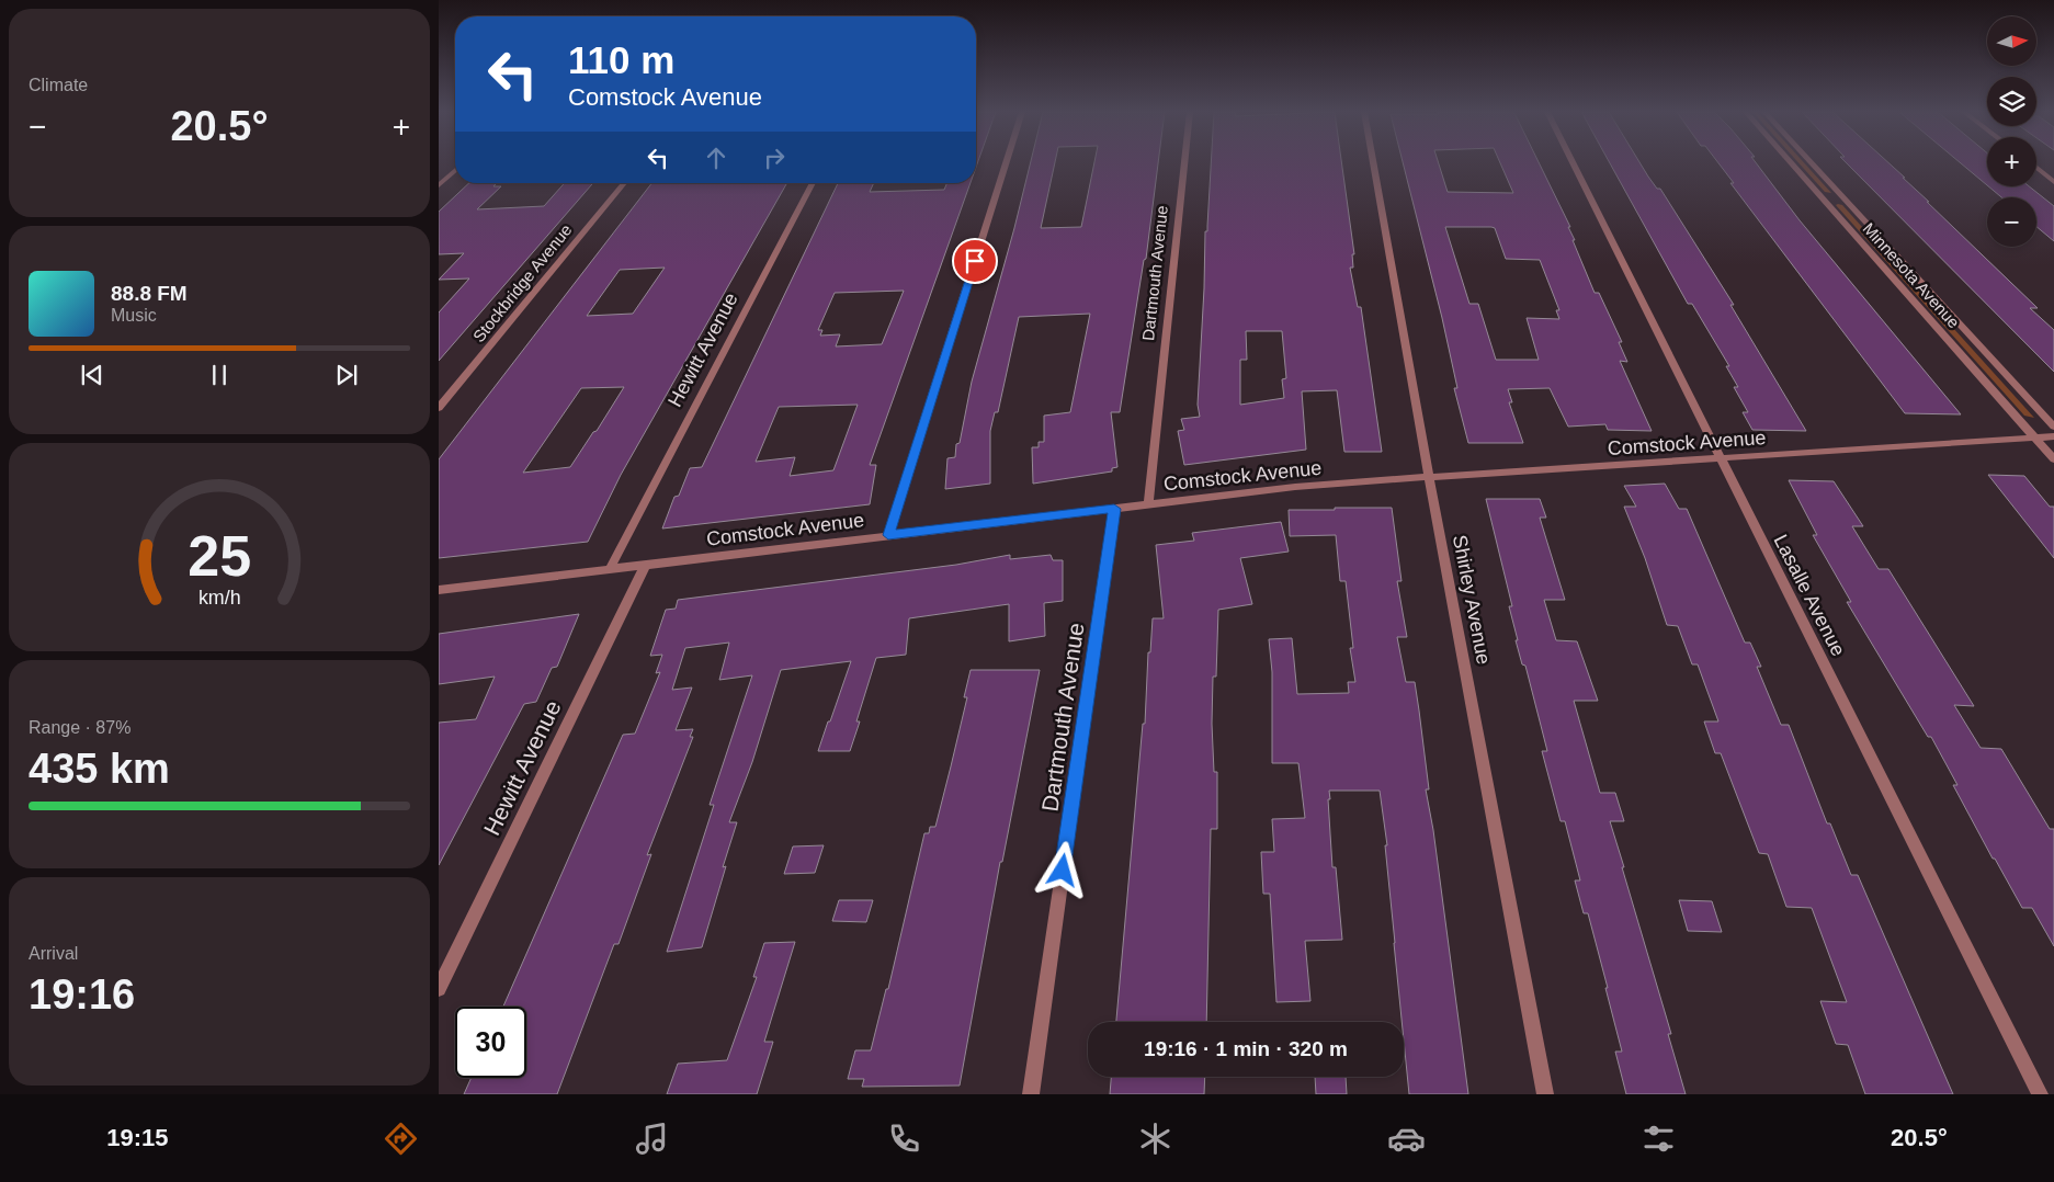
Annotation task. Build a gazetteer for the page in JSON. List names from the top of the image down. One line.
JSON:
{"streets":{"street":["Dartmouth Avenue","Minnesota Avenue","Stockbridge Avenue","Hewitt Avenue","Comstock Avenue","Lasalle Avenue","Shirley Avenue"]},"crossings":[["Dartmouth Avenue","Comstock Avenue"],["Minnesota Avenue","Comstock Avenue"],["Hewitt Avenue","Comstock Avenue"],["Comstock Avenue","Lasalle Avenue"],["Comstock Avenue","Shirley Avenue"]],"north":"right","page":{"tile":["Climate",["Range · 87%","435 km"],["Arrival","19:16"]],"map_buttons":["+","−"],"turn":["110 m","Comstock Avenue"],"heat":["−","20.5°","+"],"song":["88.8 FM","Music"],"limit":"30","trip":"19:16 · 1 min · 320 m","tabs":["19:15","20.5°"],"gauge":["25","km/h"]}}
